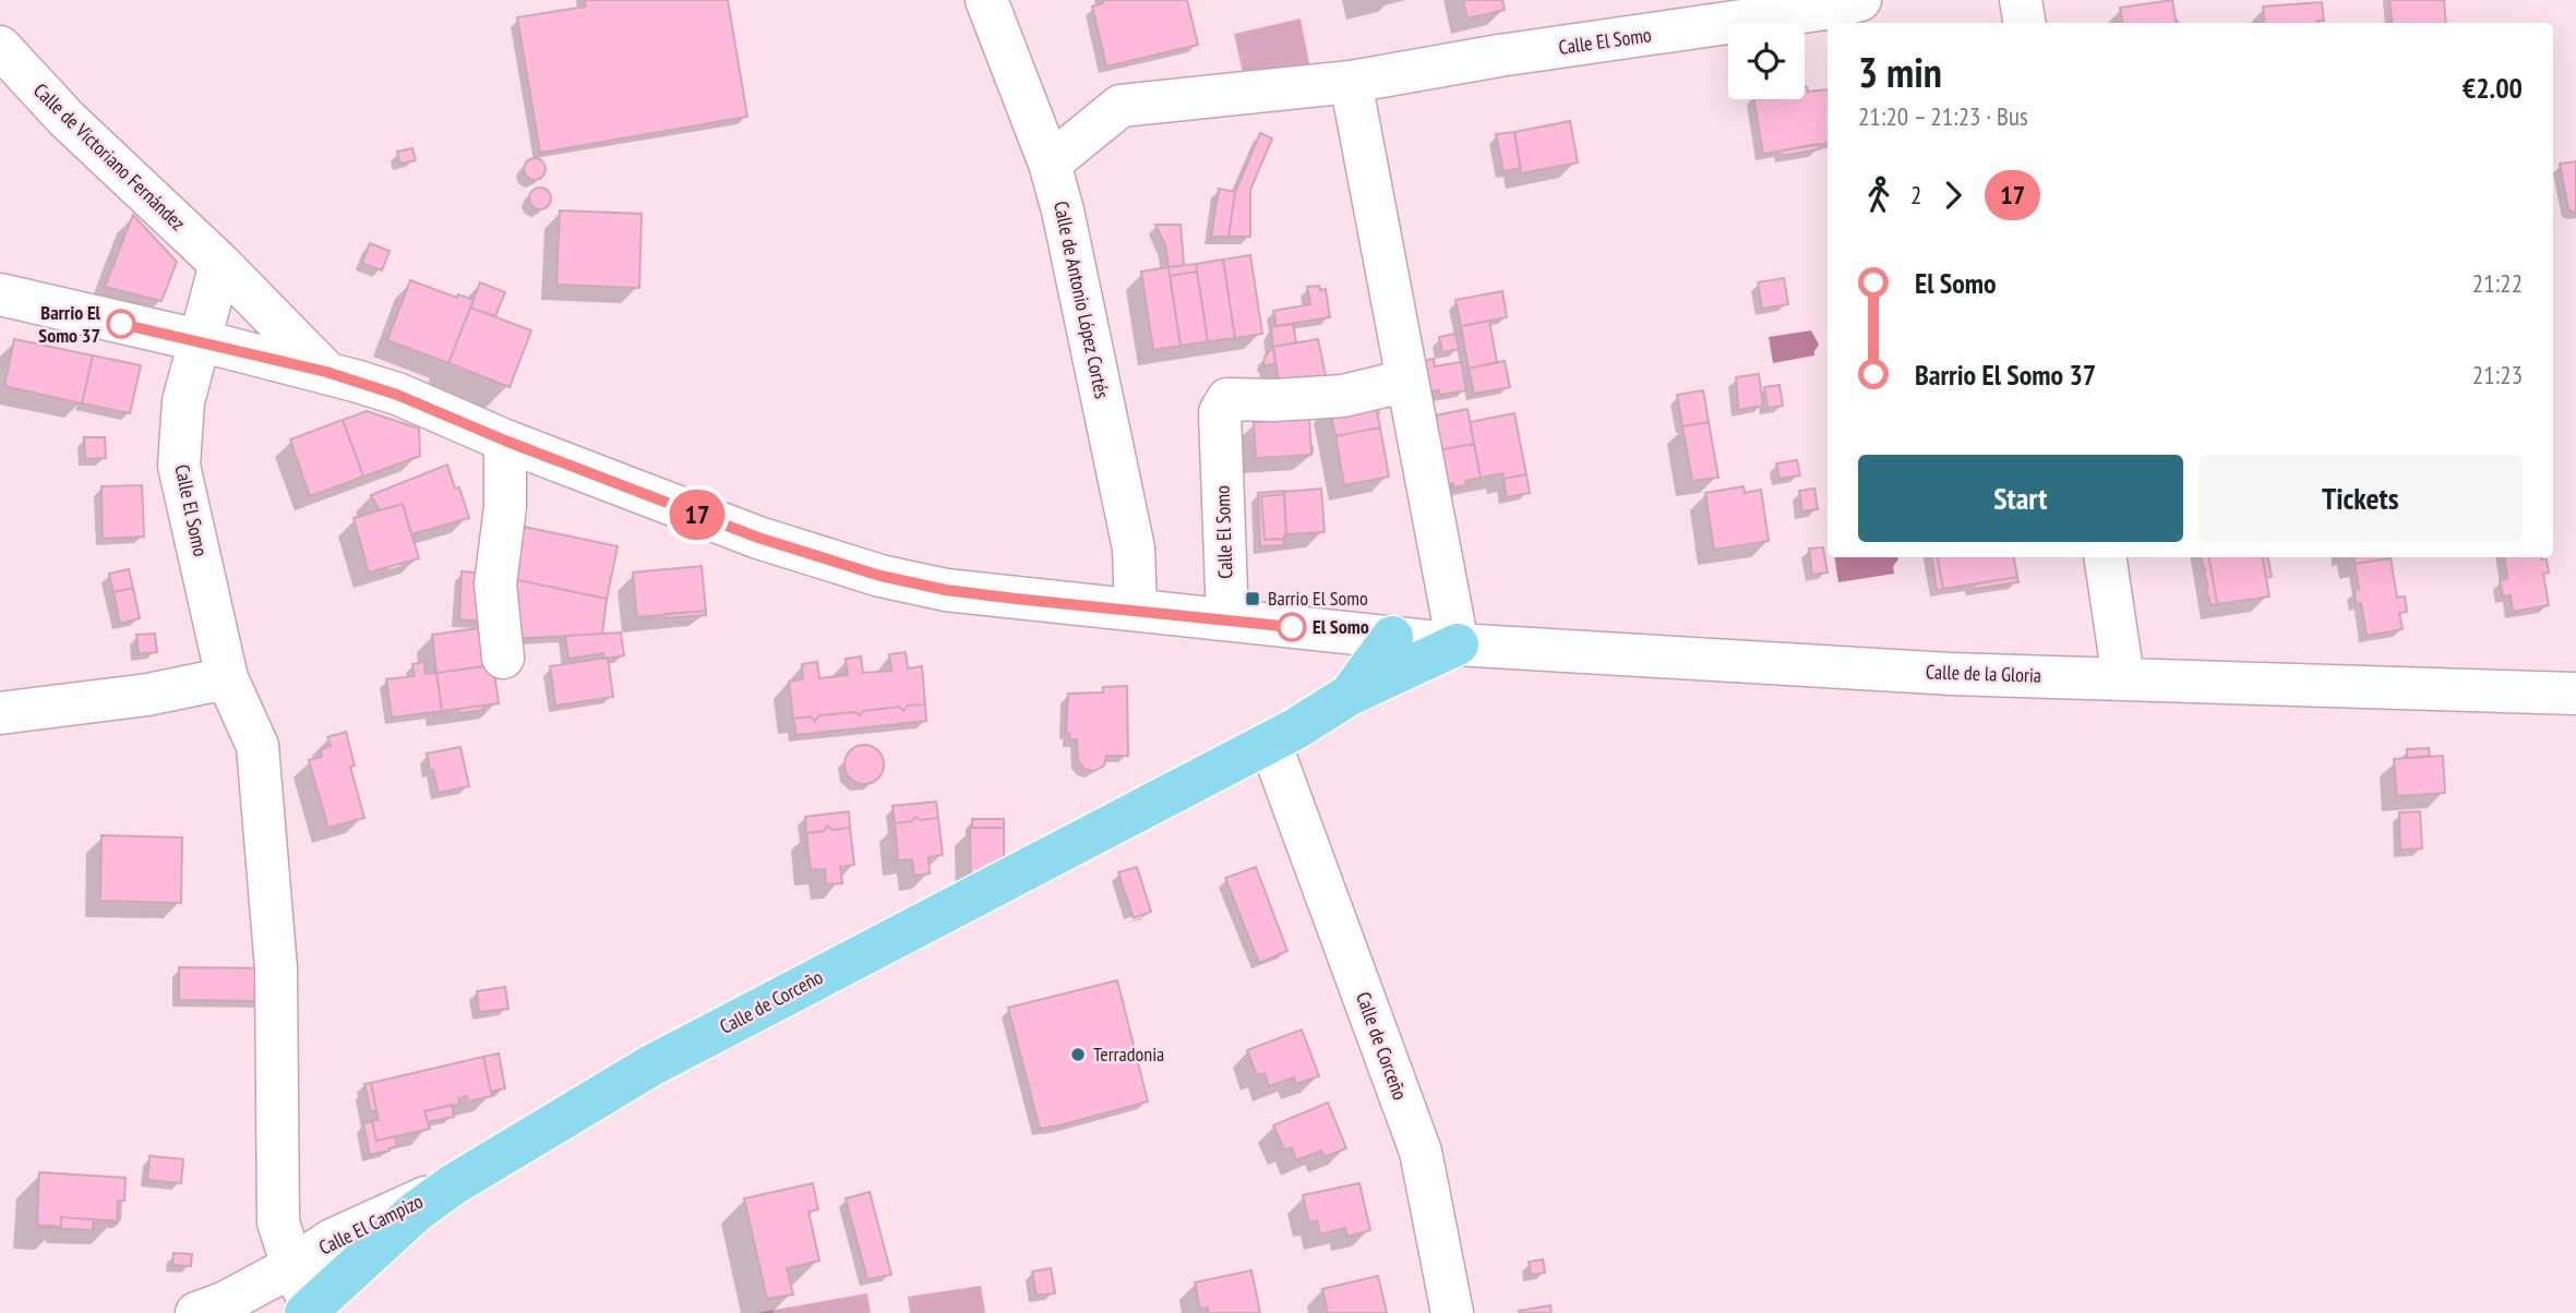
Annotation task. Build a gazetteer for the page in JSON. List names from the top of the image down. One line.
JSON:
{"streets":{"main road":["Calle de Corceño"],"street":["Calle El Somo","Calle de Victoriano Fernández","Calle de Antonio López Cortés","Calle de la Gloria","Calle El Campizo"]},"crossings":[["Calle El Somo","Calle de Antonio López Cortés"],["Calle de la Gloria","Calle de Corceño"],["Calle de Corceño","Calle El Campizo"]],"places":{"other":["Barrio El Somo 37","El Somo","Terradonia"],"transit":["Barrio El Somo"]},"lines":["bus line 17"],"page":{"on_map":"17","heading":["3 min","21:20 – 21:23 · Bus","€2.00"],"legs":["2","17"],"list":[{"name":"El Somo","value":"21:22"},{"name":"Barrio El Somo 37","value":"21:23"}],"buttons":["Start","Tickets"]}}
